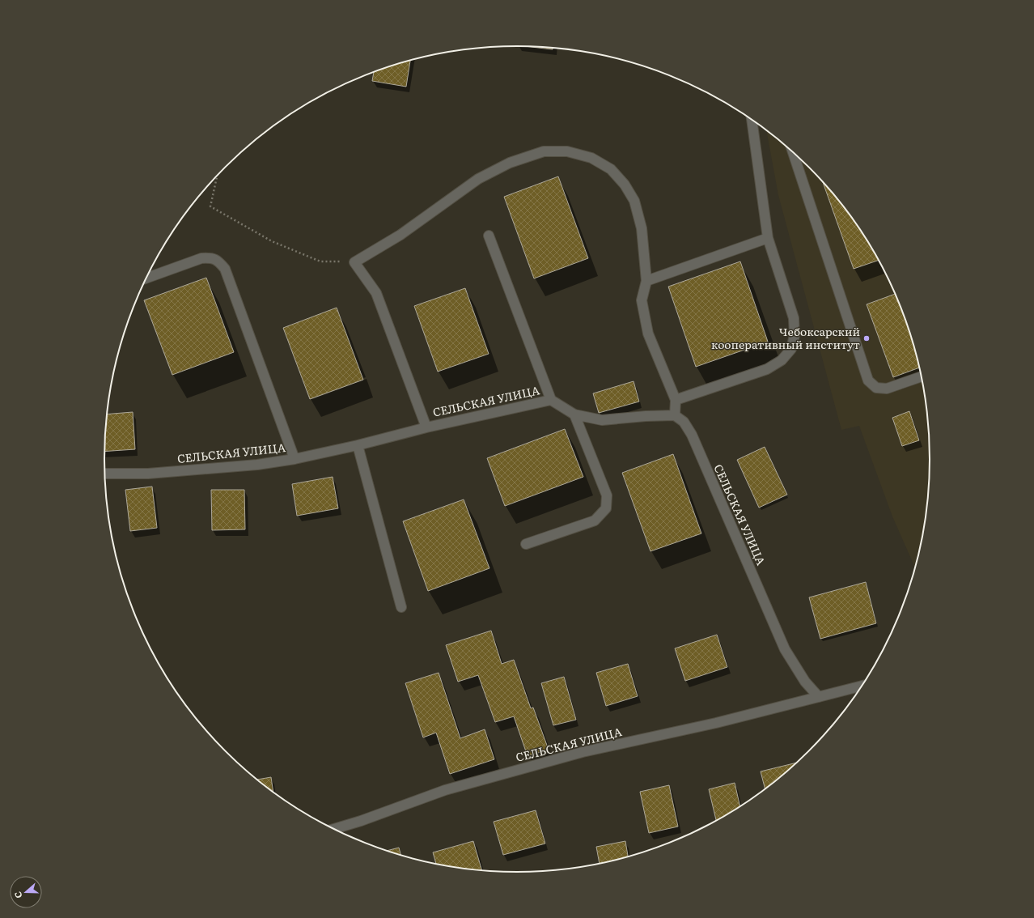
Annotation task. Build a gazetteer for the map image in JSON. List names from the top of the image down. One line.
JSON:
{"streets":{"street":["СЕЛЬСКАЯ УЛИЦА"]},"places":["Чебоксарский кооперативный институт"],"north":"left"}
